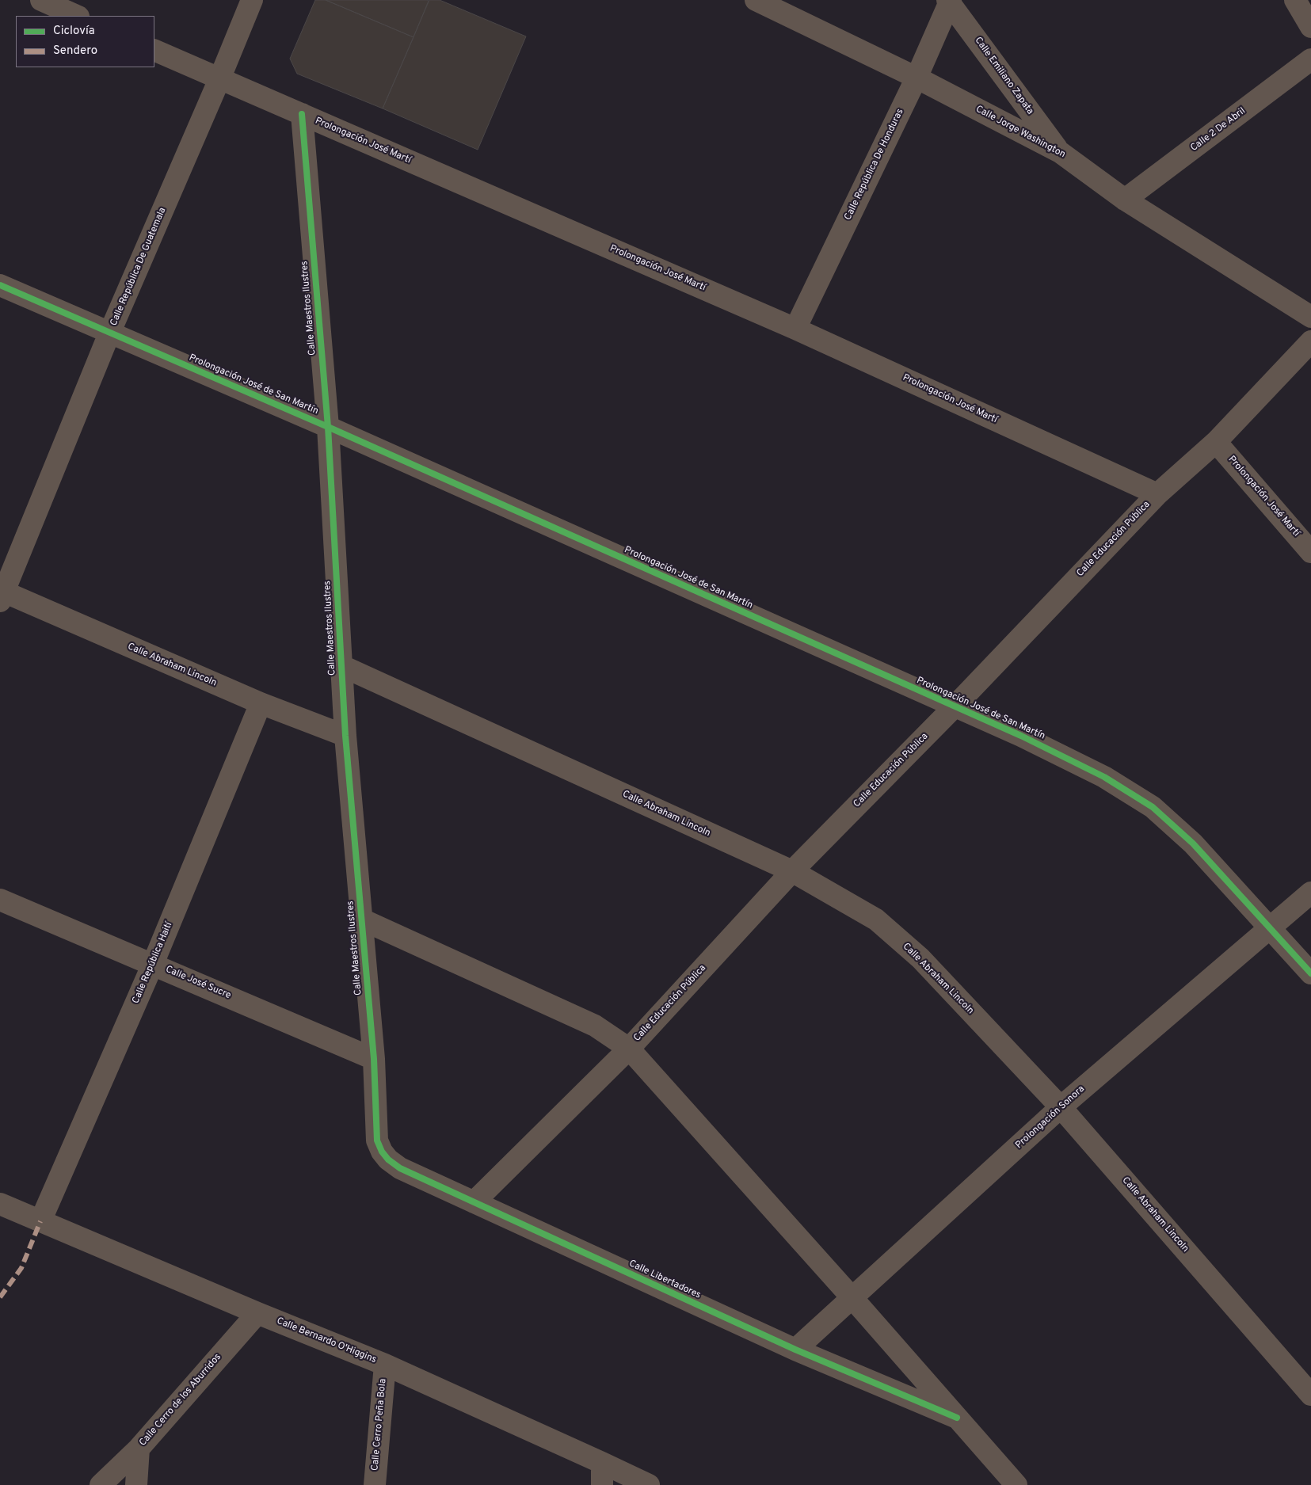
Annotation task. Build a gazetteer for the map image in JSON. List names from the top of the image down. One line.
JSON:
{"streets":{"street":["Calle Emiliano Zapata","Calle 2 De Abril","Calle Jorge Washington","Prolongación José Martí","Calle República De Honduras","Calle República De Guatemala","Calle Maestros Ilustres","Prolongación José de San Martín","Calle Educación Pública","Calle Abraham Lincoln","Calle República Haití","Calle José Sucre","Prolongación Sonora","Calle Libertadores","Calle Bernardo O'Higgins","Calle Cerro de los Aburridos","Calle Cerro Peña Bola"]},"crossings":[["Calle Emiliano Zapata","Calle Jorge Washington"],["Calle Emiliano Zapata","Calle República De Honduras"],["Calle 2 De Abril","Calle Jorge Washington"],["Calle Jorge Washington","Calle República De Honduras"],["Prolongación José Martí","Calle República De Honduras"],["Prolongación José Martí","Calle República De Guatemala"],["Prolongación José Martí","Calle Maestros Ilustres"],["Prolongación José Martí","Calle Educación Pública"],["Calle República De Guatemala","Prolongación José de San Martín"],["Calle República De Guatemala","Calle Abraham Lincoln"],["Calle Maestros Ilustres","Prolongación José de San Martín"],["Calle Maestros Ilustres","Calle Abraham Lincoln"],["Calle Maestros Ilustres","Calle José Sucre"],["Calle Maestros Ilustres","Calle Libertadores"],["Prolongación José de San Martín","Calle Educación Pública"],["Prolongación José de San Martín","Prolongación Sonora"],["Calle Educación Pública","Calle Abraham Lincoln"],["Calle Educación Pública","Calle Libertadores"],["Calle Abraham Lincoln","Calle República Haití"],["Calle Abraham Lincoln","Prolongación Sonora"],["Calle República Haití","Calle José Sucre"],["Calle República Haití","Calle Bernardo O'Higgins"],["Prolongación Sonora","Calle Libertadores"],["Calle Bernardo O'Higgins","Calle Cerro de los Aburridos"],["Calle Bernardo O'Higgins","Calle Cerro Peña Bola"]],"legend":["Ciclovía","Sendero"]}
